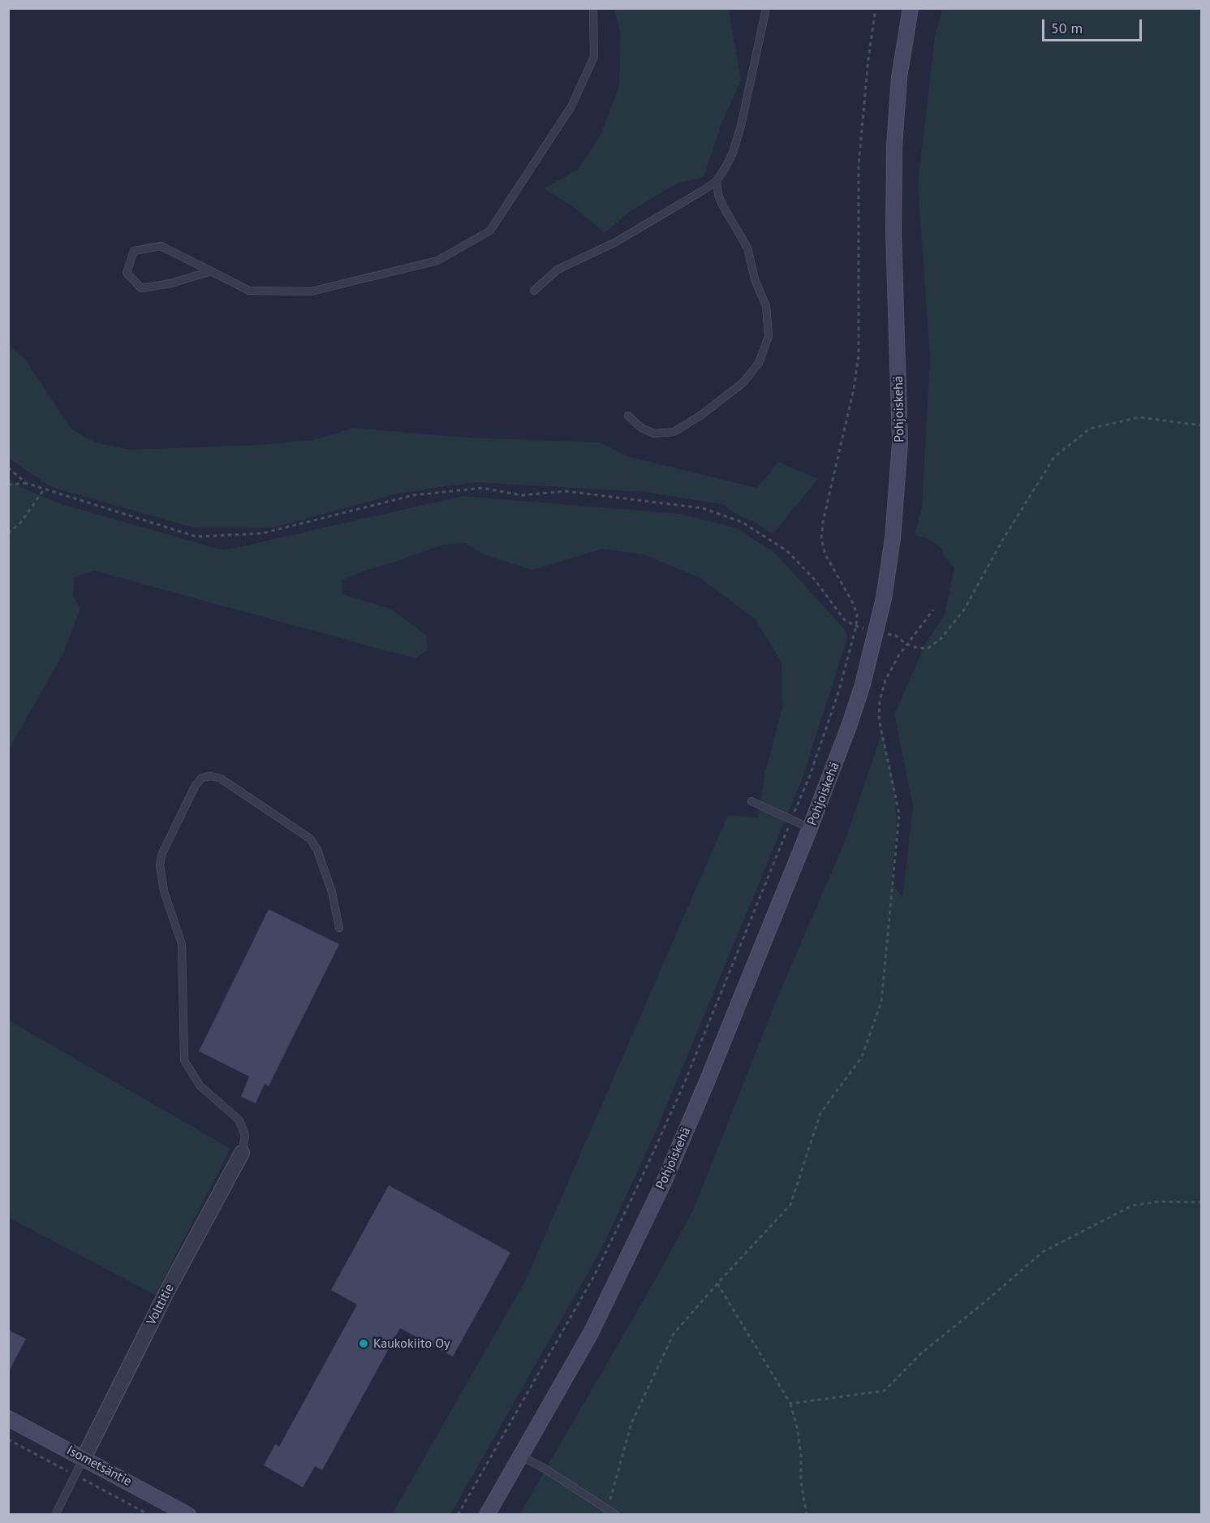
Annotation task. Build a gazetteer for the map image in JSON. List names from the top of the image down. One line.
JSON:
{"streets":{"main road":["Pohjoiskehä","Isometsäntie"],"street":["Volttitie"]},"crossings":[["Volttitie","Isometsäntie"]],"places":["Kaukokiito Oy"],"scale_bar":"50 m"}
